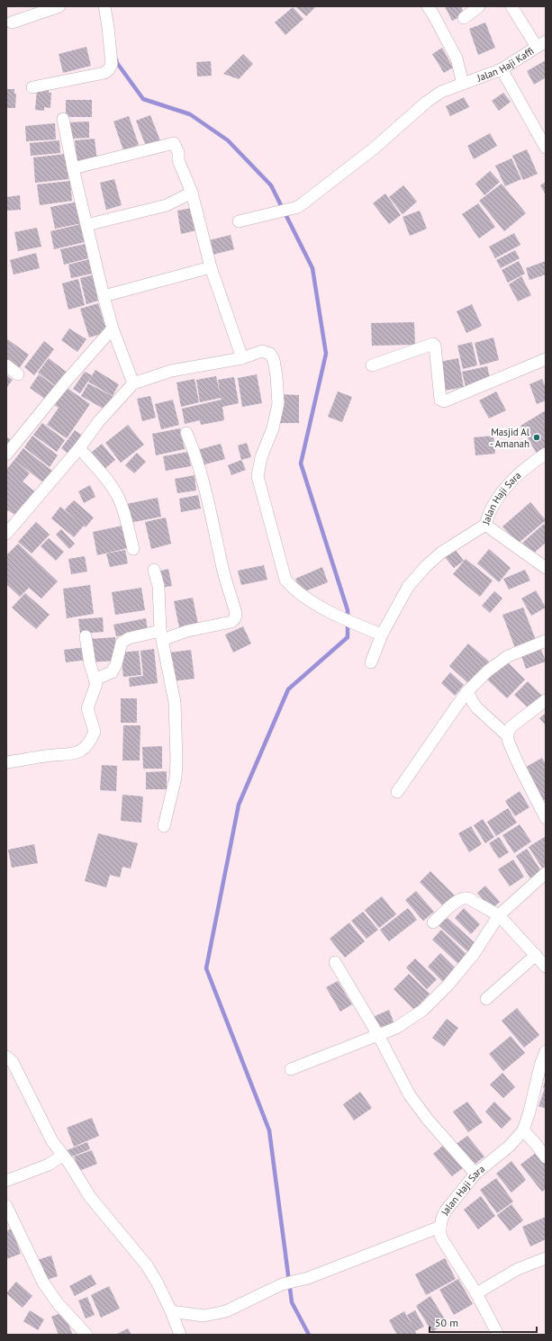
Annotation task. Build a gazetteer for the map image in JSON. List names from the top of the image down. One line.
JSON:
{"streets":{"street":["Jalan Haji Kaffi","Jalan Haji Sara"]},"places":["Masjid Al - Amanah"],"scale_bar":"50 m"}
